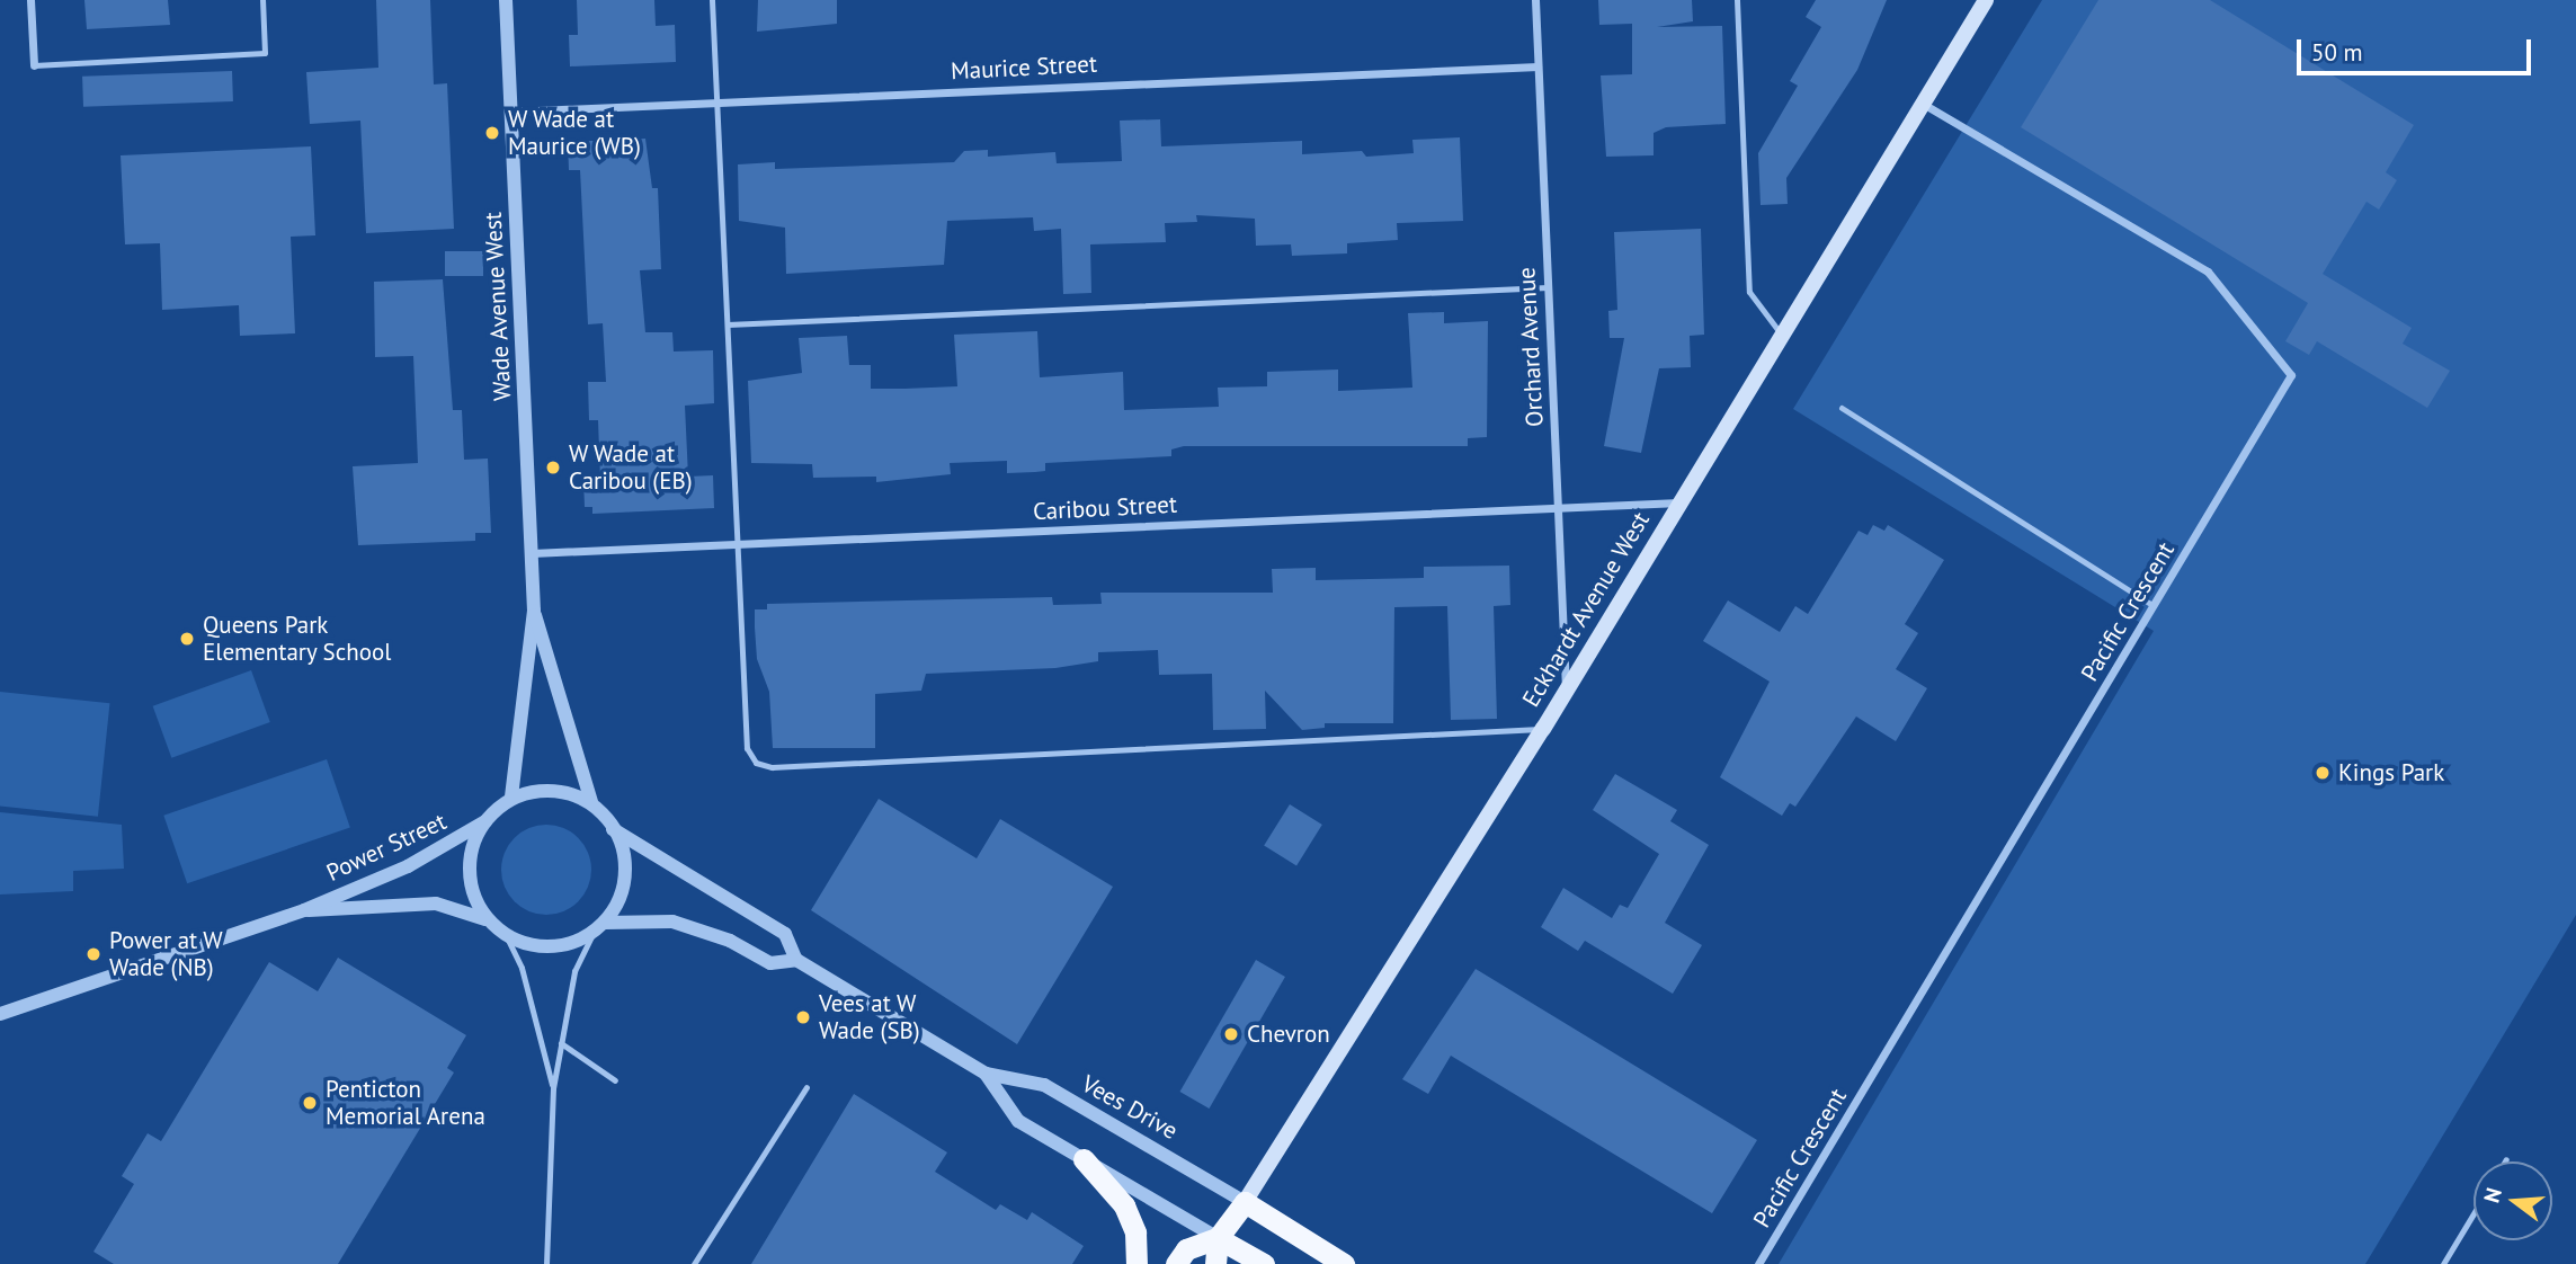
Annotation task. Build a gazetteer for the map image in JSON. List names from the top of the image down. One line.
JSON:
{"streets":{"highway":["Eckhardt Avenue West"],"street":["Maurice Street","Wade Avenue West","Orchard Avenue","Caribou Street","Pacific Crescent","Power Street","Vees Drive"]},"crossings":[["Maurice Street","Wade Avenue West"],["Maurice Street","Orchard Avenue"],["Wade Avenue West","Caribou Street"],["Wade Avenue West","Power Street"],["Wade Avenue West","Vees Drive"],["Orchard Avenue","Caribou Street"],["Orchard Avenue","Eckhardt Avenue West"],["Caribou Street","Eckhardt Avenue West"],["Eckhardt Avenue West","Pacific Crescent"],["Eckhardt Avenue West","Vees Drive"],["Power Street","Vees Drive"]],"places":["W Wade at Maurice (WB)","W Wade at Caribou (EB)","Queens Park Elementary School","Kings Park","Power at W Wade (NB)","Vees at W Wade (SB)","Chevron","Penticton Memorial Arena"],"scale_bar":"50 m","north":"left"}
